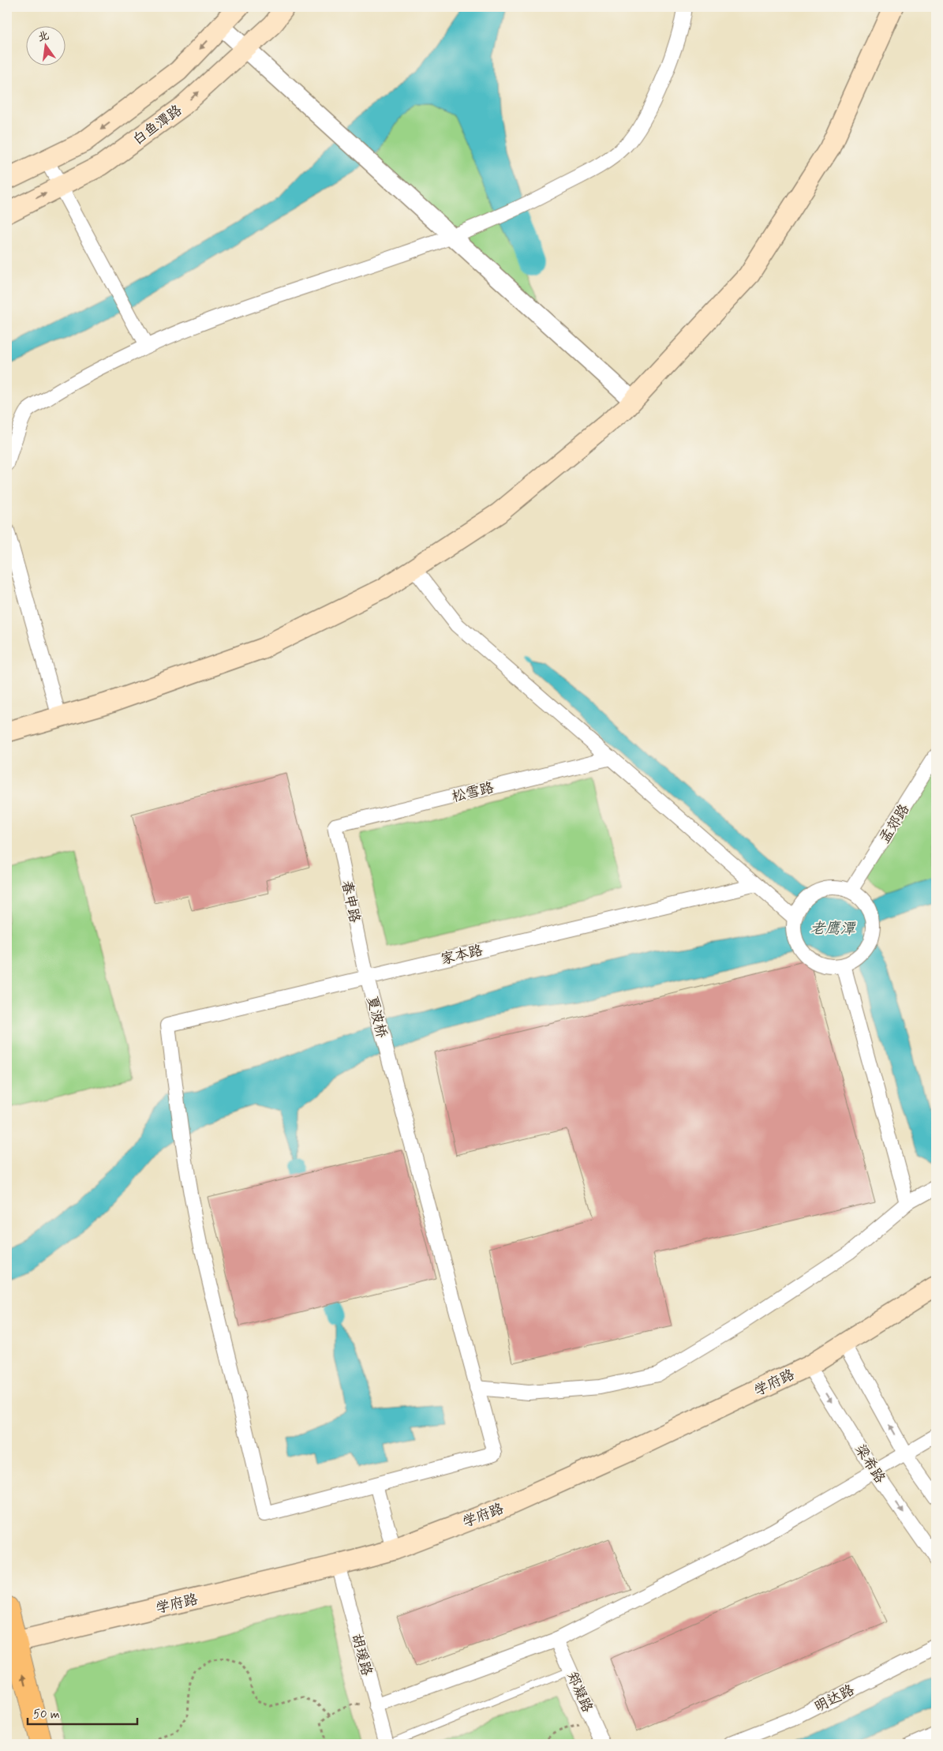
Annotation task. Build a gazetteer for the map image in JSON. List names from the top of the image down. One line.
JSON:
{"streets":{"main road":["白鱼潭路","学府路"],"street":["松雪路","孟郊路","春申路","家本路","夏波桥","梁希路","胡瑗路","郑凝路","明达路"]},"crossings":[["松雪路","春申路"],["春申路","家本路"],["春申路","夏波桥"],["家本路","夏波桥"],["学府路","梁希路"],["学府路","胡瑗路"]],"water":["老鹰潭"],"scale_bar":"50 m","north":"top"}
